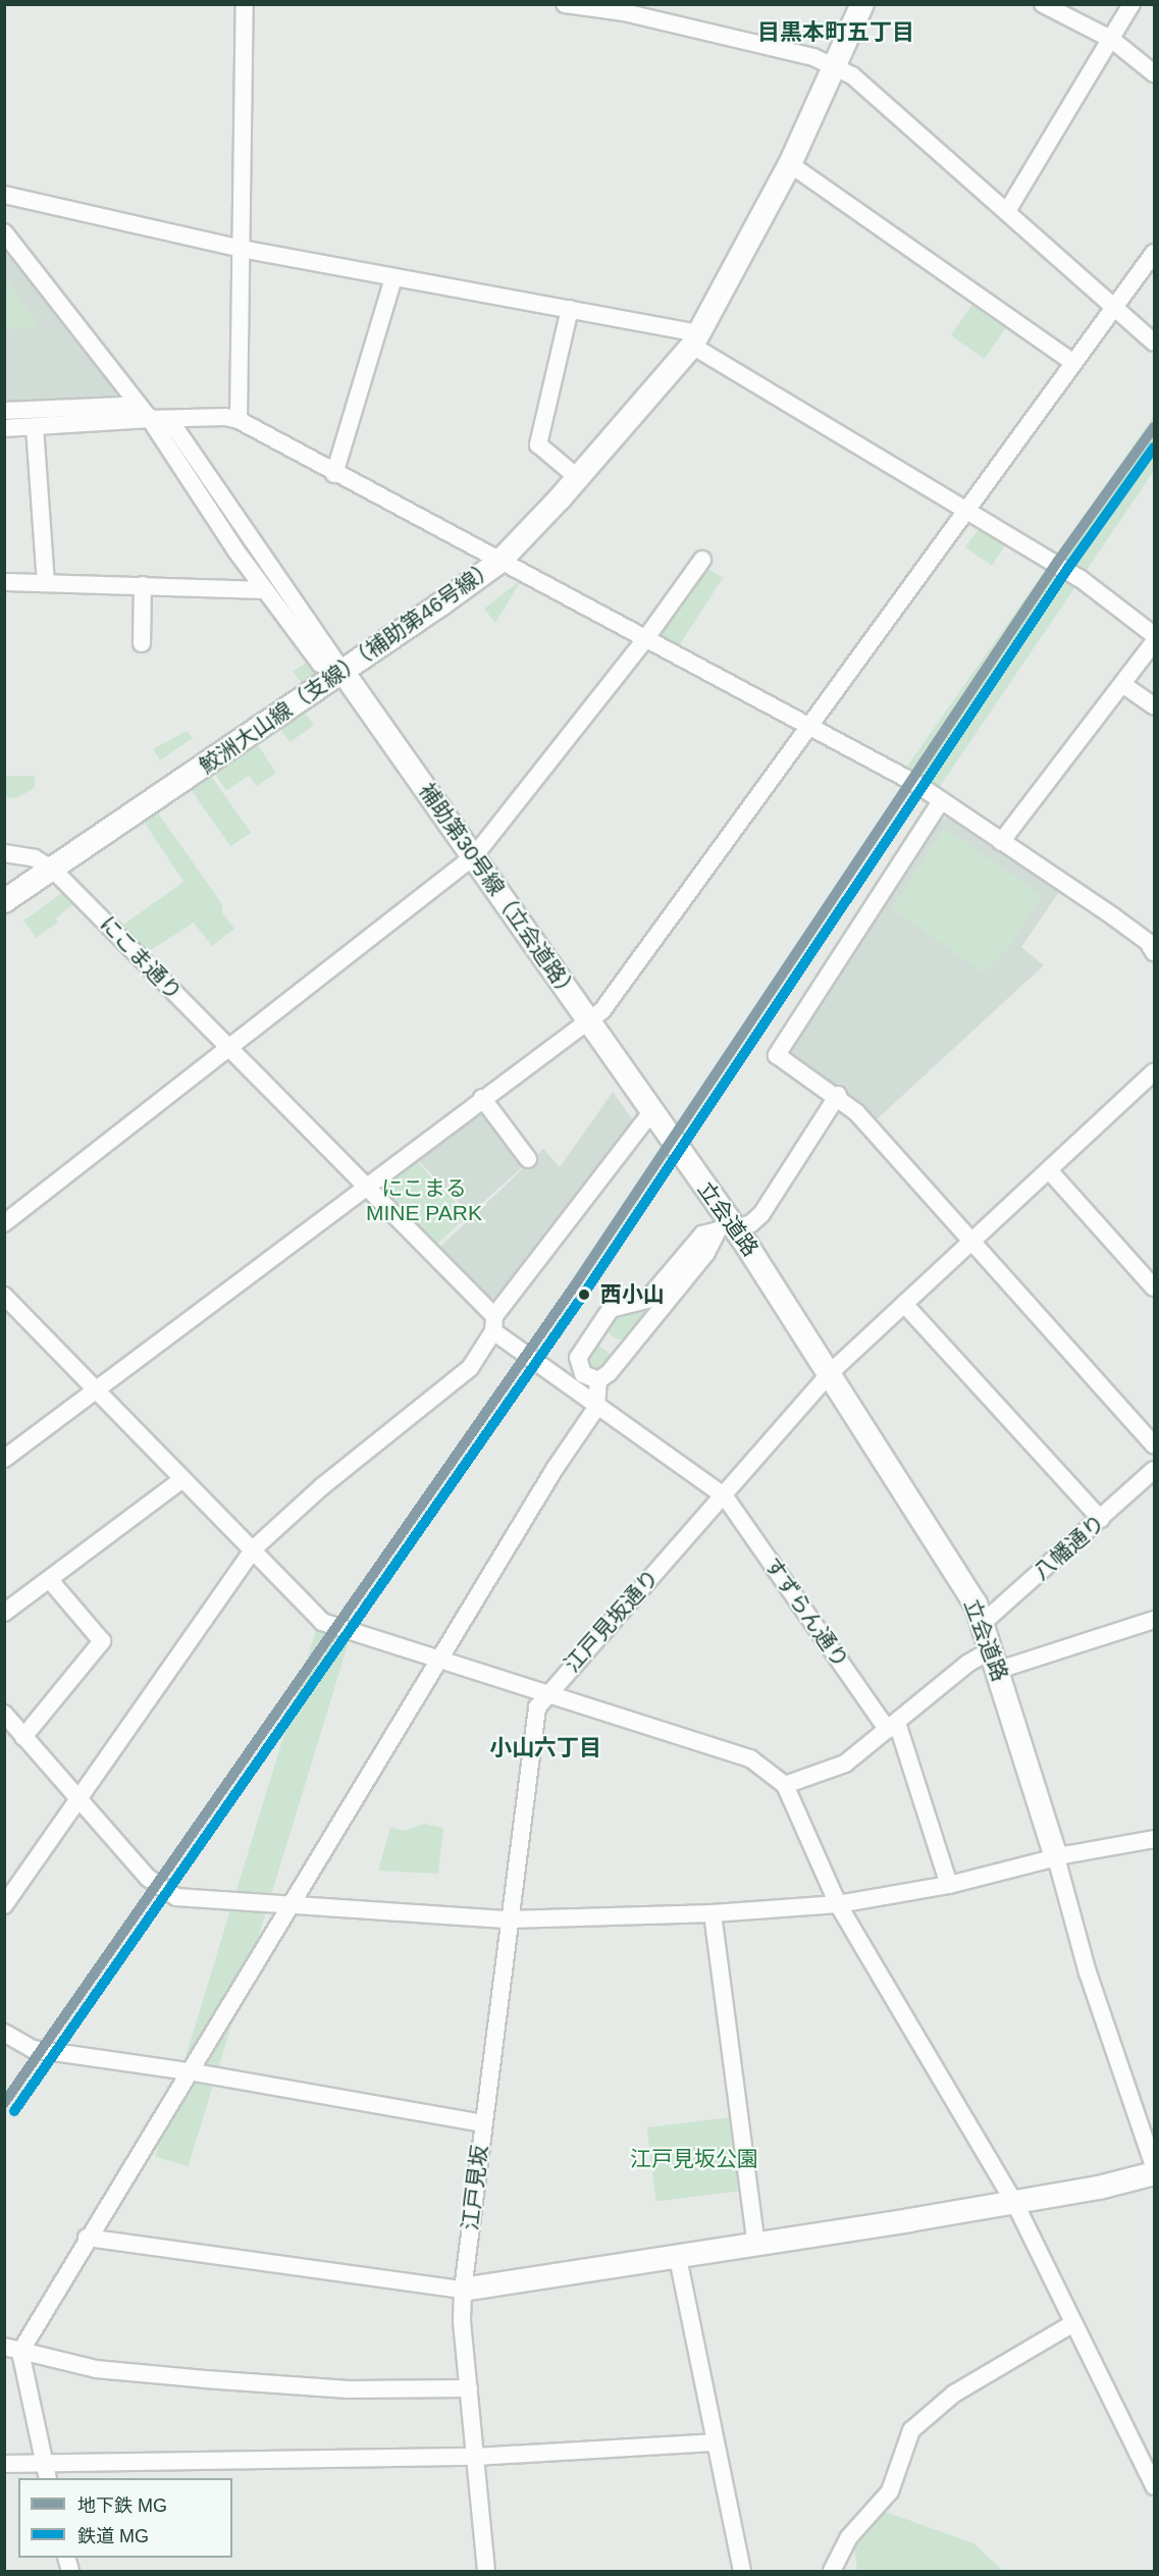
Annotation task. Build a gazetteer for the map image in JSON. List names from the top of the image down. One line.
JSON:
{"streets":{"street":["鮫洲大山線（支線）（補助第46号線）","補助第30号線（立会道路）","にこま通り","立会道路","八幡通り","すずらん通り","江戸見坂通り","江戸見坂"]},"crossings":[["鮫洲大山線（支線）（補助第46号線）","補助第30号線（立会道路）"],["鮫洲大山線（支線）（補助第46号線）","にこま通り"],["補助第30号線（立会道路）","立会道路"],["にこま通り","すずらん通り"],["にこま通り","江戸見坂通り"],["立会道路","八幡通り"],["立会道路","江戸見坂通り"],["すずらん通り","江戸見坂通り"],["江戸見坂通り","江戸見坂"]],"districts":["目黒本町五丁目","小山六丁目"],"parks":["にこまる MINE PARK","江戸見坂公園"],"places":["西小山"],"lines":["metro line MG","rail line MG"],"legend":["地下鉄 MG","鉄道 MG"]}
